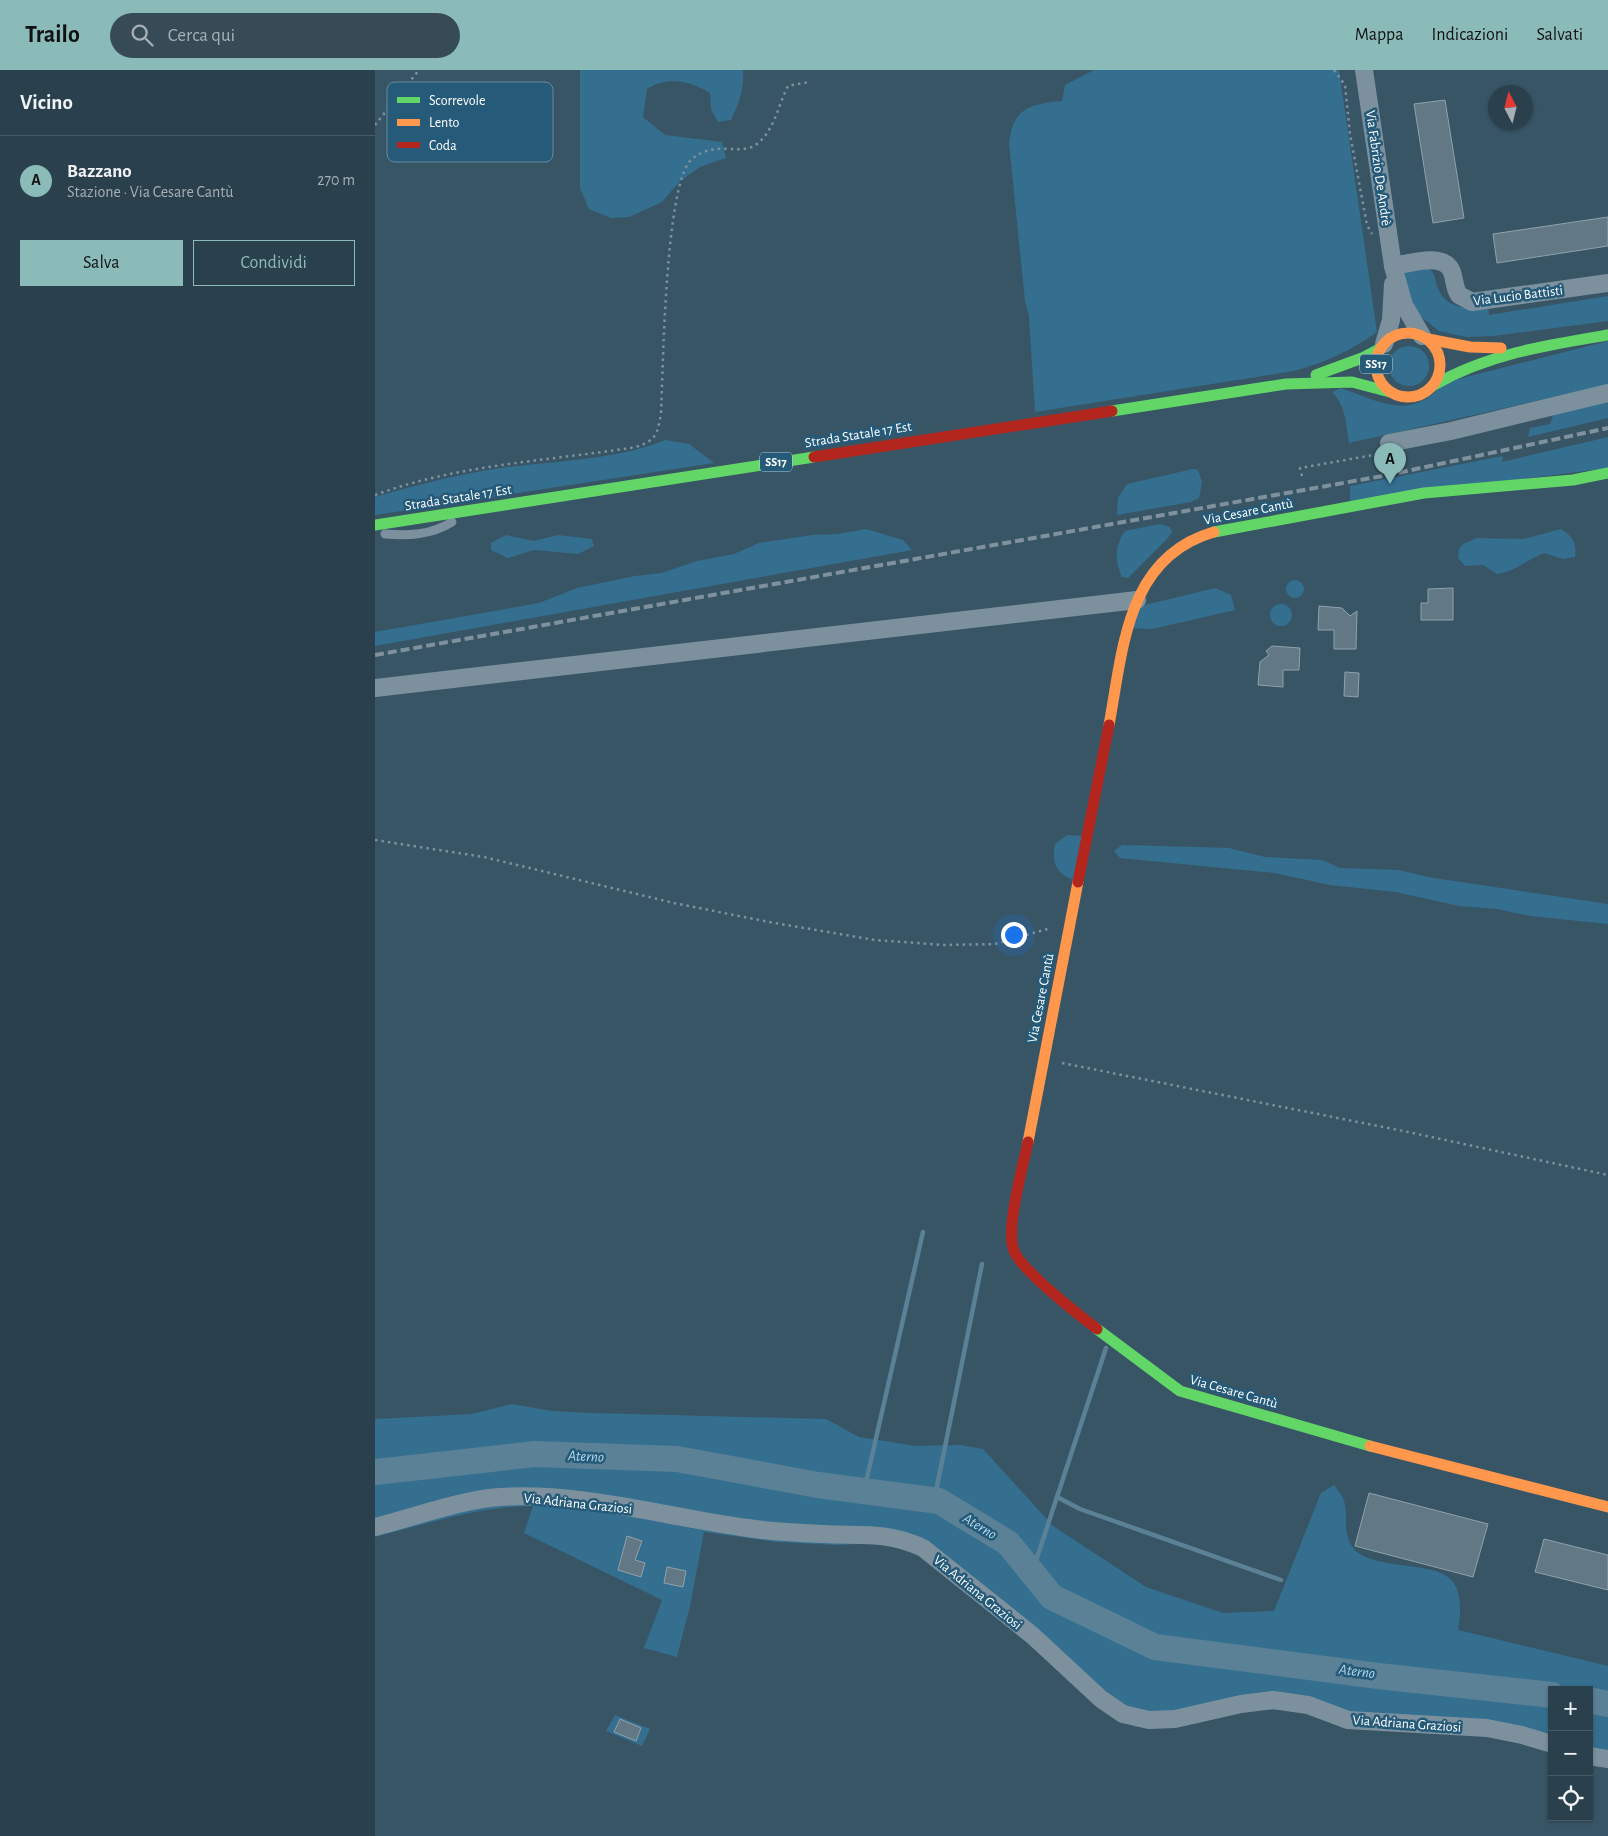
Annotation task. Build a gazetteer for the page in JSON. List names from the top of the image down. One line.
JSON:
{"streets":{"street":["Via Fabrizio De Andrè","Via Lucio Battisti","SS17","Strada Statale 17 Est","Via Cesare Cantù","Via Adriana Graziosi"]},"crossings":[["Via Fabrizio De Andrè","Via Lucio Battisti"],["Via Fabrizio De Andrè","SS17"],["Via Fabrizio De Andrè","Strada Statale 17 Est"],["SS17","Strada Statale 17 Est"]],"water":["Aterno"],"legend":["Scorrevole","Lento","Coda"],"north":"top","page":{"header":"Trailo","search":"Cerca qui","nav":["Mappa","Indicazioni","Salvati"],"heading":"Vicino","list":[{"mark":"A","name":"Bazzano","note":"Stazione · Via Cesare Cantù","value":"270 m"}],"buttons":["Salva","Condividi"],"pins":"A","map_buttons":["+","−"]}}
